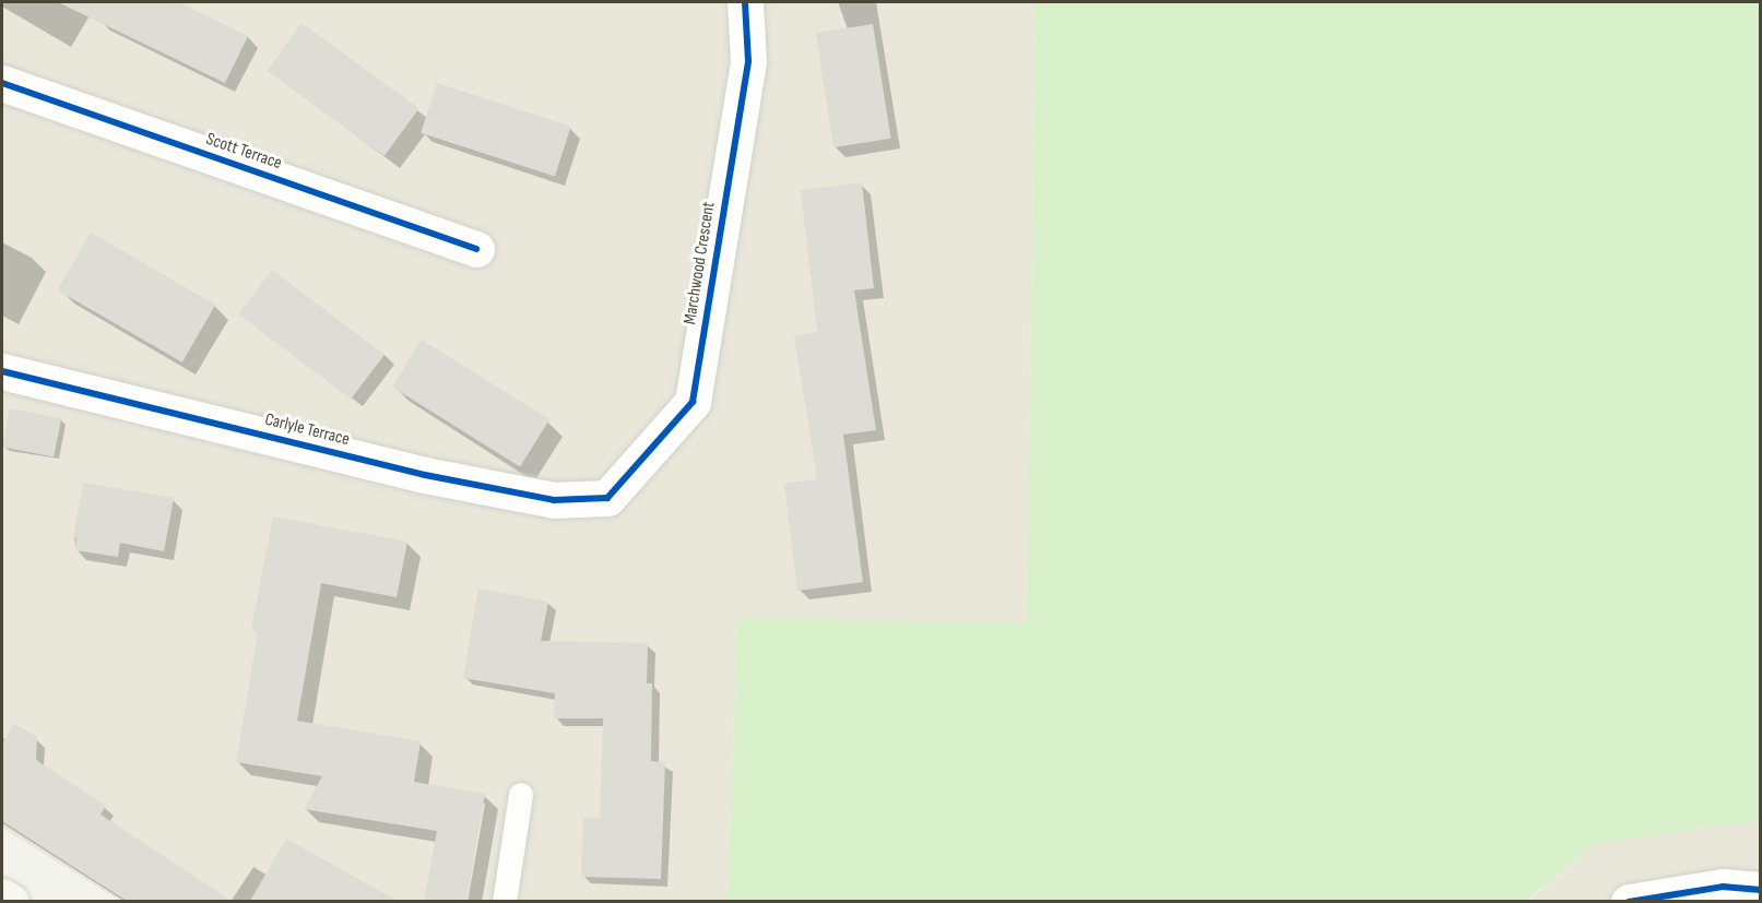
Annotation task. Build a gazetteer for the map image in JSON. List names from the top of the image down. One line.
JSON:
{"streets":{"street":["Scott Terrace","Marchwood Crescent","Carlyle Terrace"]},"crossings":[["Marchwood Crescent","Carlyle Terrace"]]}
